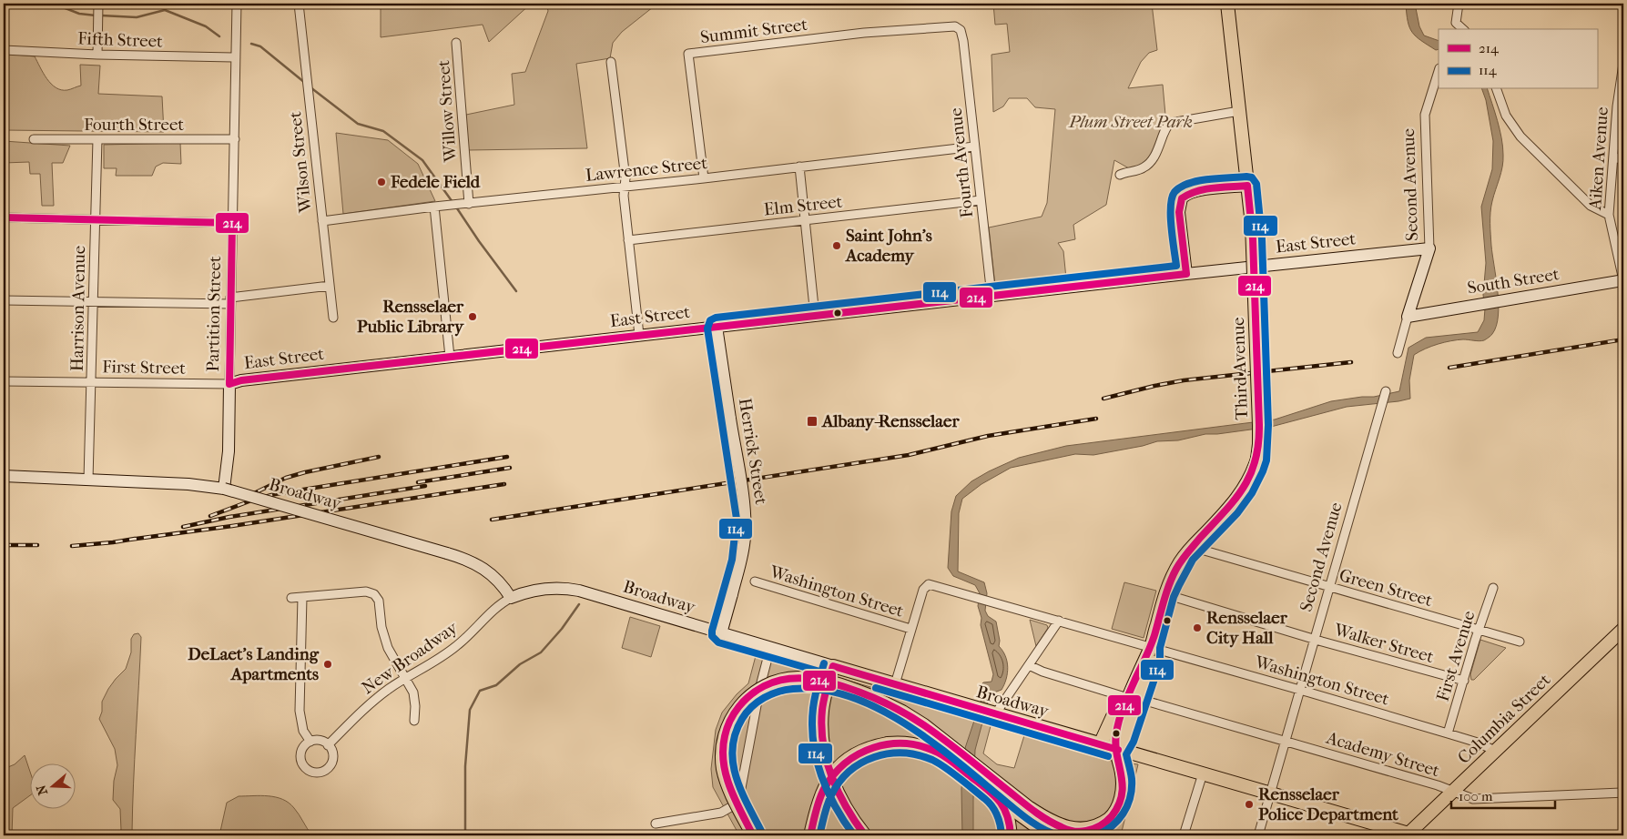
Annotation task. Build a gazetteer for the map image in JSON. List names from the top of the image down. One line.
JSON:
{"streets":{"main road":["Third Avenue","Broadway","Columbia Street"],"street":["Summit Street","Fifth Street","Willow Street","Fourth Street","Aiken Avenue","Wilson Street","Fourth Avenue","Lawrence Street","Second Avenue","Elm Street","East Street","South Street","Harrison Avenue","Partition Street","First Street","Herrick Street","Green Street","Washington Street","Walker Street","First Avenue","New Broadway","Academy Street"]},"crossings":[["Summit Street","Fourth Avenue"],["Summit Street","Lawrence Street"],["Fifth Street","Partition Street"],["Willow Street","Lawrence Street"],["Fourth Street","Harrison Avenue"],["Fourth Street","Partition Street"],["Aiken Avenue","South Street"],["Wilson Street","Lawrence Street"],["Fourth Avenue","Lawrence Street"],["Fourth Avenue","Elm Street"],["Fourth Avenue","East Street"],["Second Avenue","East Street"],["Second Avenue","South Street"],["Second Avenue","Broadway"],["Second Avenue","Green Street"],["Second Avenue","Washington Street"],["Second Avenue","Walker Street"],["Second Avenue","Academy Street"],["East Street","Partition Street"],["East Street","First Street"],["East Street","Herrick Street"],["Harrison Avenue","First Street"],["Harrison Avenue","Broadway"],["Partition Street","First Street"],["Partition Street","Broadway"],["Third Avenue","Broadway"],["Third Avenue","Green Street"],["Third Avenue","Washington Street"],["Third Avenue","Walker Street"],["Third Avenue","Academy Street"],["Herrick Street","Broadway"],["Broadway","New Broadway"],["Broadway","Columbia Street"],["Green Street","First Avenue"],["Washington Street","First Avenue"],["Washington Street","Columbia Street"],["Walker Street","First Avenue"],["Columbia Street","Academy Street"]],"parks":["Plum Street Park"],"places":{"other":["Fedele Field","Saint John's Academy","Rensselaer Public Library","Rensselaer City Hall","DeLaet's Landing Apartments","Rensselaer Police Department"],"transit":["Albany-Rensselaer"]},"lines":["transit line 114","transit line 214"],"legend":["214","114"],"scale_bar":"100 m","north":"left"}
